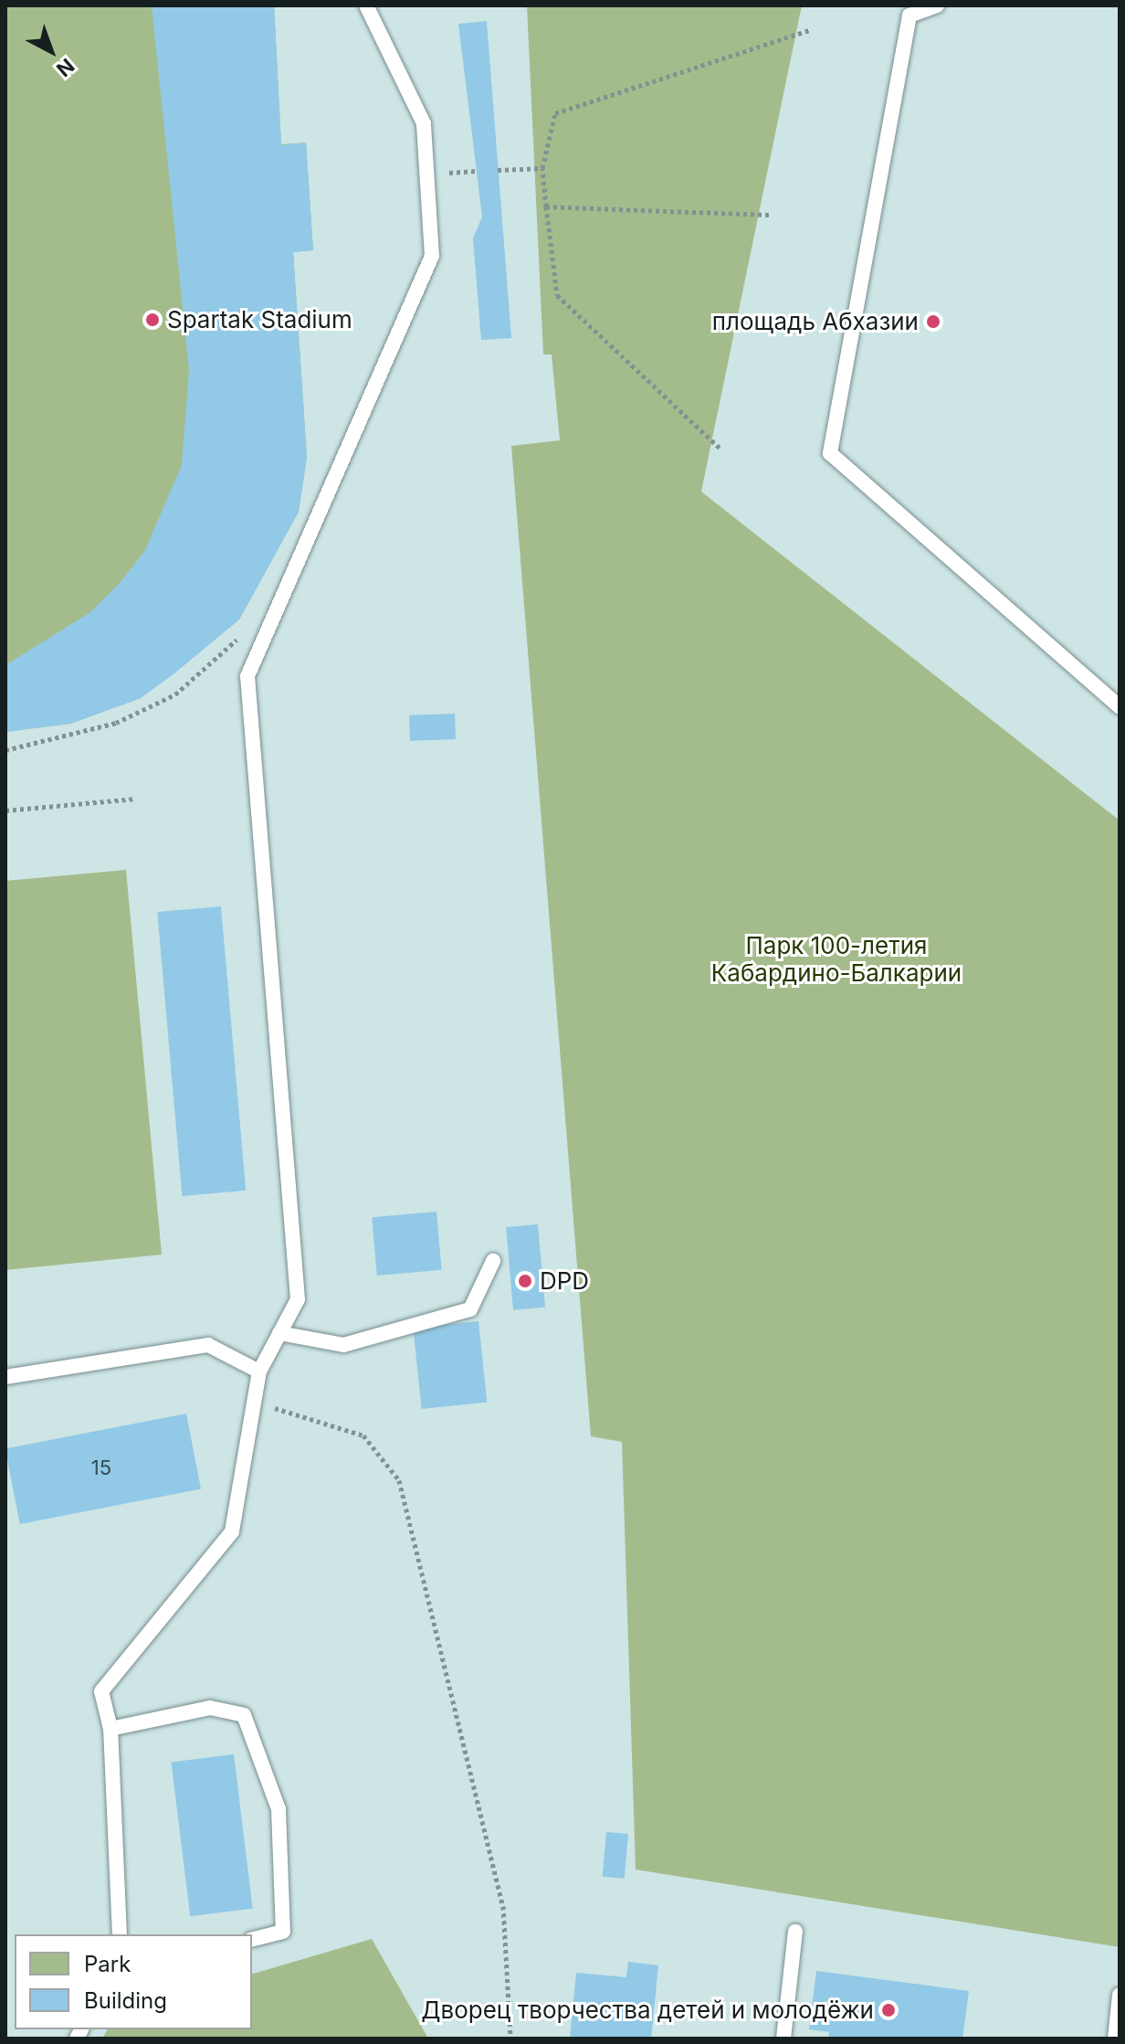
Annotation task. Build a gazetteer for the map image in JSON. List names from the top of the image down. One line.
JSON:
{"parks":["Парк 100-летия Кабардино-Балкарии"],"places":["Spartak Stadium","площадь Абхазии","DPD","Дворец творчества детей и молодёжи"],"house_numbers":["15"],"legend":["Park","Building"],"north":"bottom right"}
